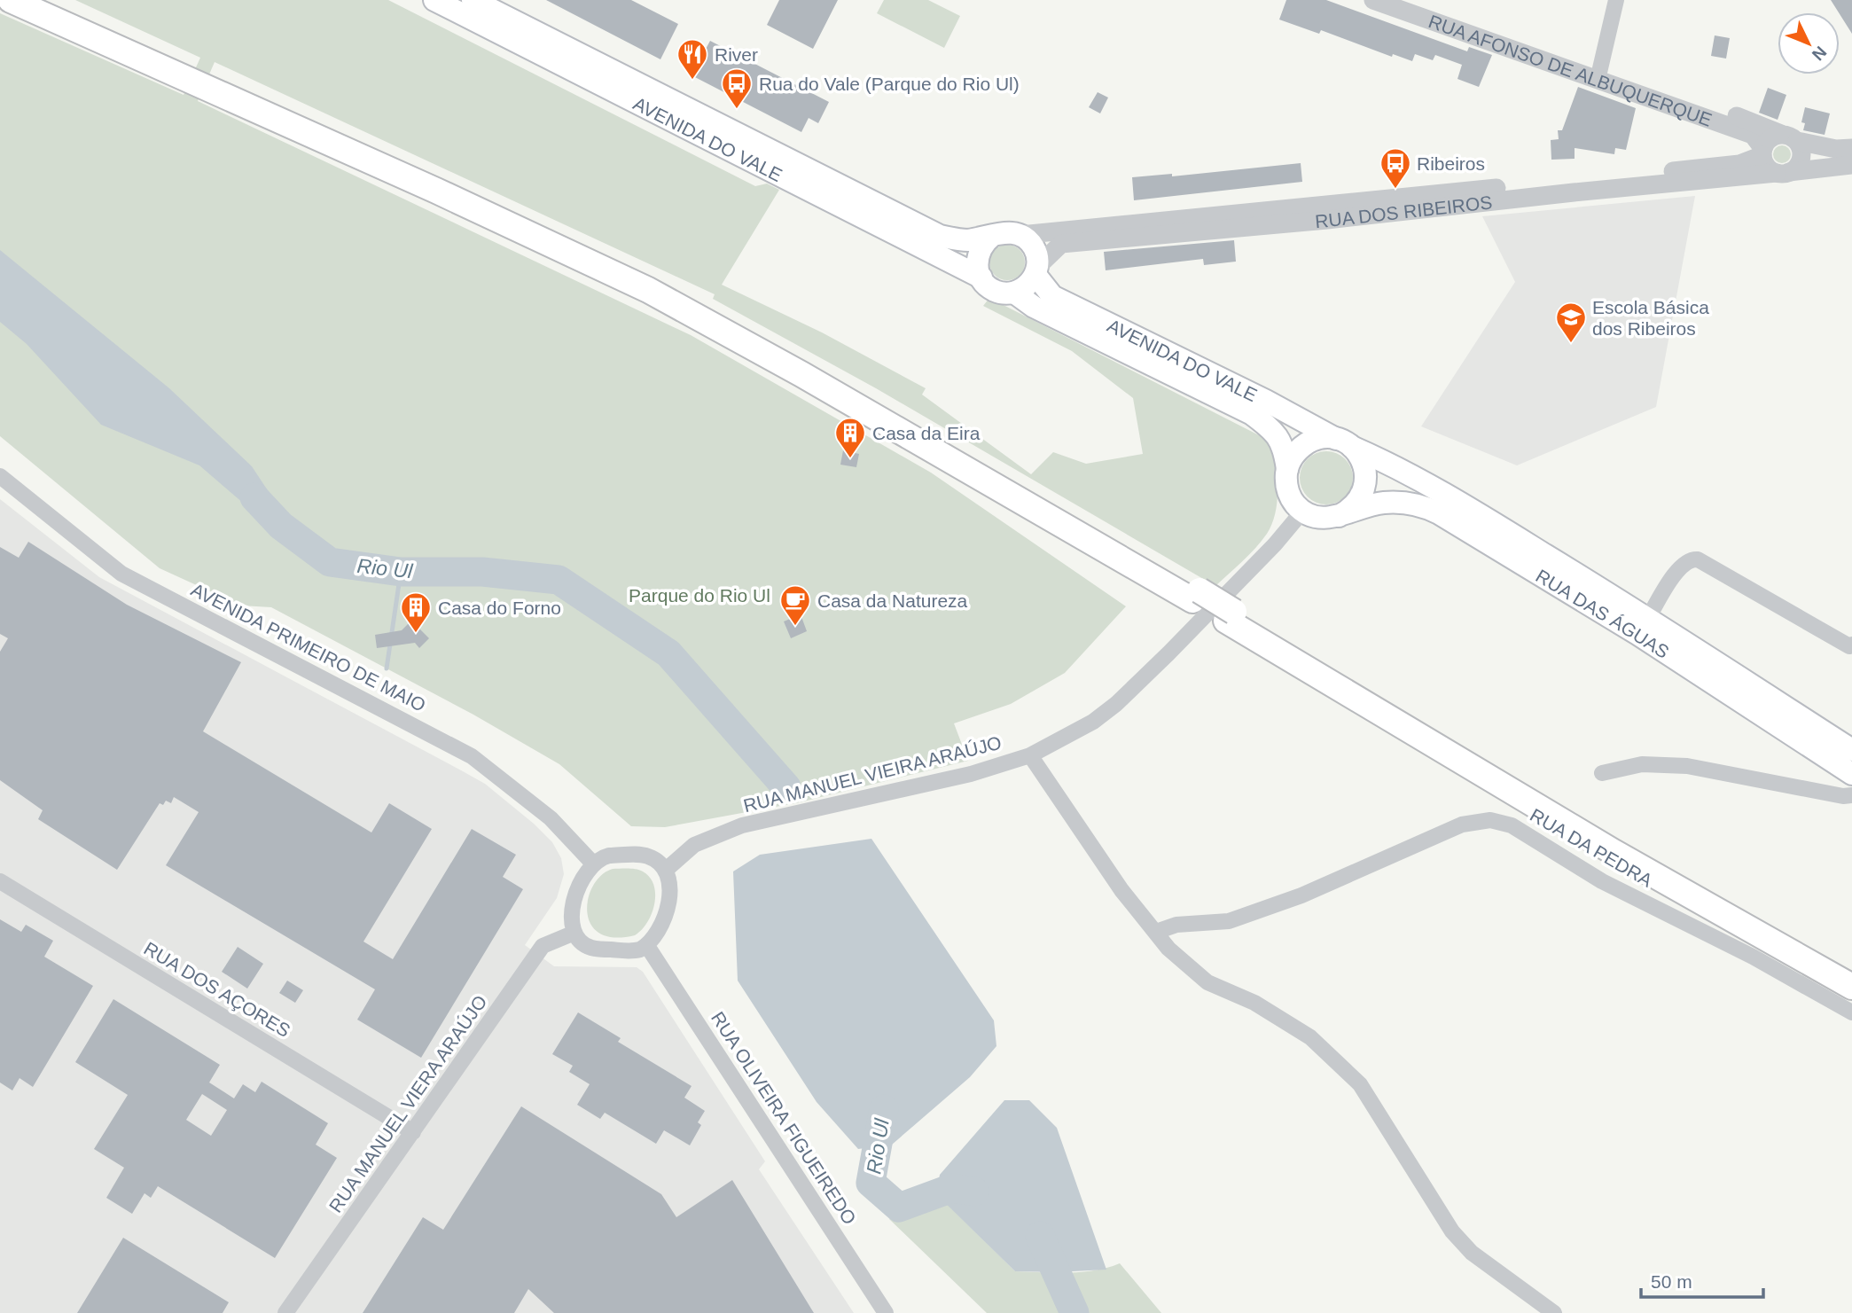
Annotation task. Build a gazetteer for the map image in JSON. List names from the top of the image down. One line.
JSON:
{"streets":{"main road":["AVENIDA DO VALE","RUA DAS ÁGUAS"],"street":["RUA AFONSO DE ALBUQUERQUE","RUA DOS RIBEIROS","AVENIDA PRIMEIRO DE MAIO","RUA MANUEL VIEIRA ARAÚJO","RUA DA PEDRA","RUA DOS AÇORES","RUA MANUEL VIERA ARAÚJO","RUA OLIVEIRA FIGUEIREDO"]},"crossings":[["RUA AFONSO DE ALBUQUERQUE","RUA DOS RIBEIROS"],["AVENIDA DO VALE","RUA DOS RIBEIROS"],["AVENIDA DO VALE","RUA DAS ÁGUAS"],["AVENIDA DO VALE","RUA MANUEL VIEIRA ARAÚJO"],["RUA DAS ÁGUAS","RUA MANUEL VIEIRA ARAÚJO"],["AVENIDA PRIMEIRO DE MAIO","RUA MANUEL VIEIRA ARAÚJO"],["AVENIDA PRIMEIRO DE MAIO","RUA MANUEL VIERA ARAÚJO"],["AVENIDA PRIMEIRO DE MAIO","RUA OLIVEIRA FIGUEIREDO"],["RUA MANUEL VIEIRA ARAÚJO","RUA MANUEL VIERA ARAÚJO"],["RUA MANUEL VIEIRA ARAÚJO","RUA OLIVEIRA FIGUEIREDO"],["RUA DOS AÇORES","RUA MANUEL VIERA ARAÚJO"],["RUA MANUEL VIERA ARAÚJO","RUA OLIVEIRA FIGUEIREDO"]],"water":["Rio Ul"],"parks":["Parque do Rio Ul"],"places":{"restaurant":["River"],"bus stop":["Rua do Vale (Parque do Rio Ul)","Ribeiros"],"school or university":["Escola Básica dos Ribeiros"],"building":["Casa da Eira","Casa do Forno"],"cafe":["Casa da Natureza"]},"scale_bar":"50 m","north":"bottom right"}
